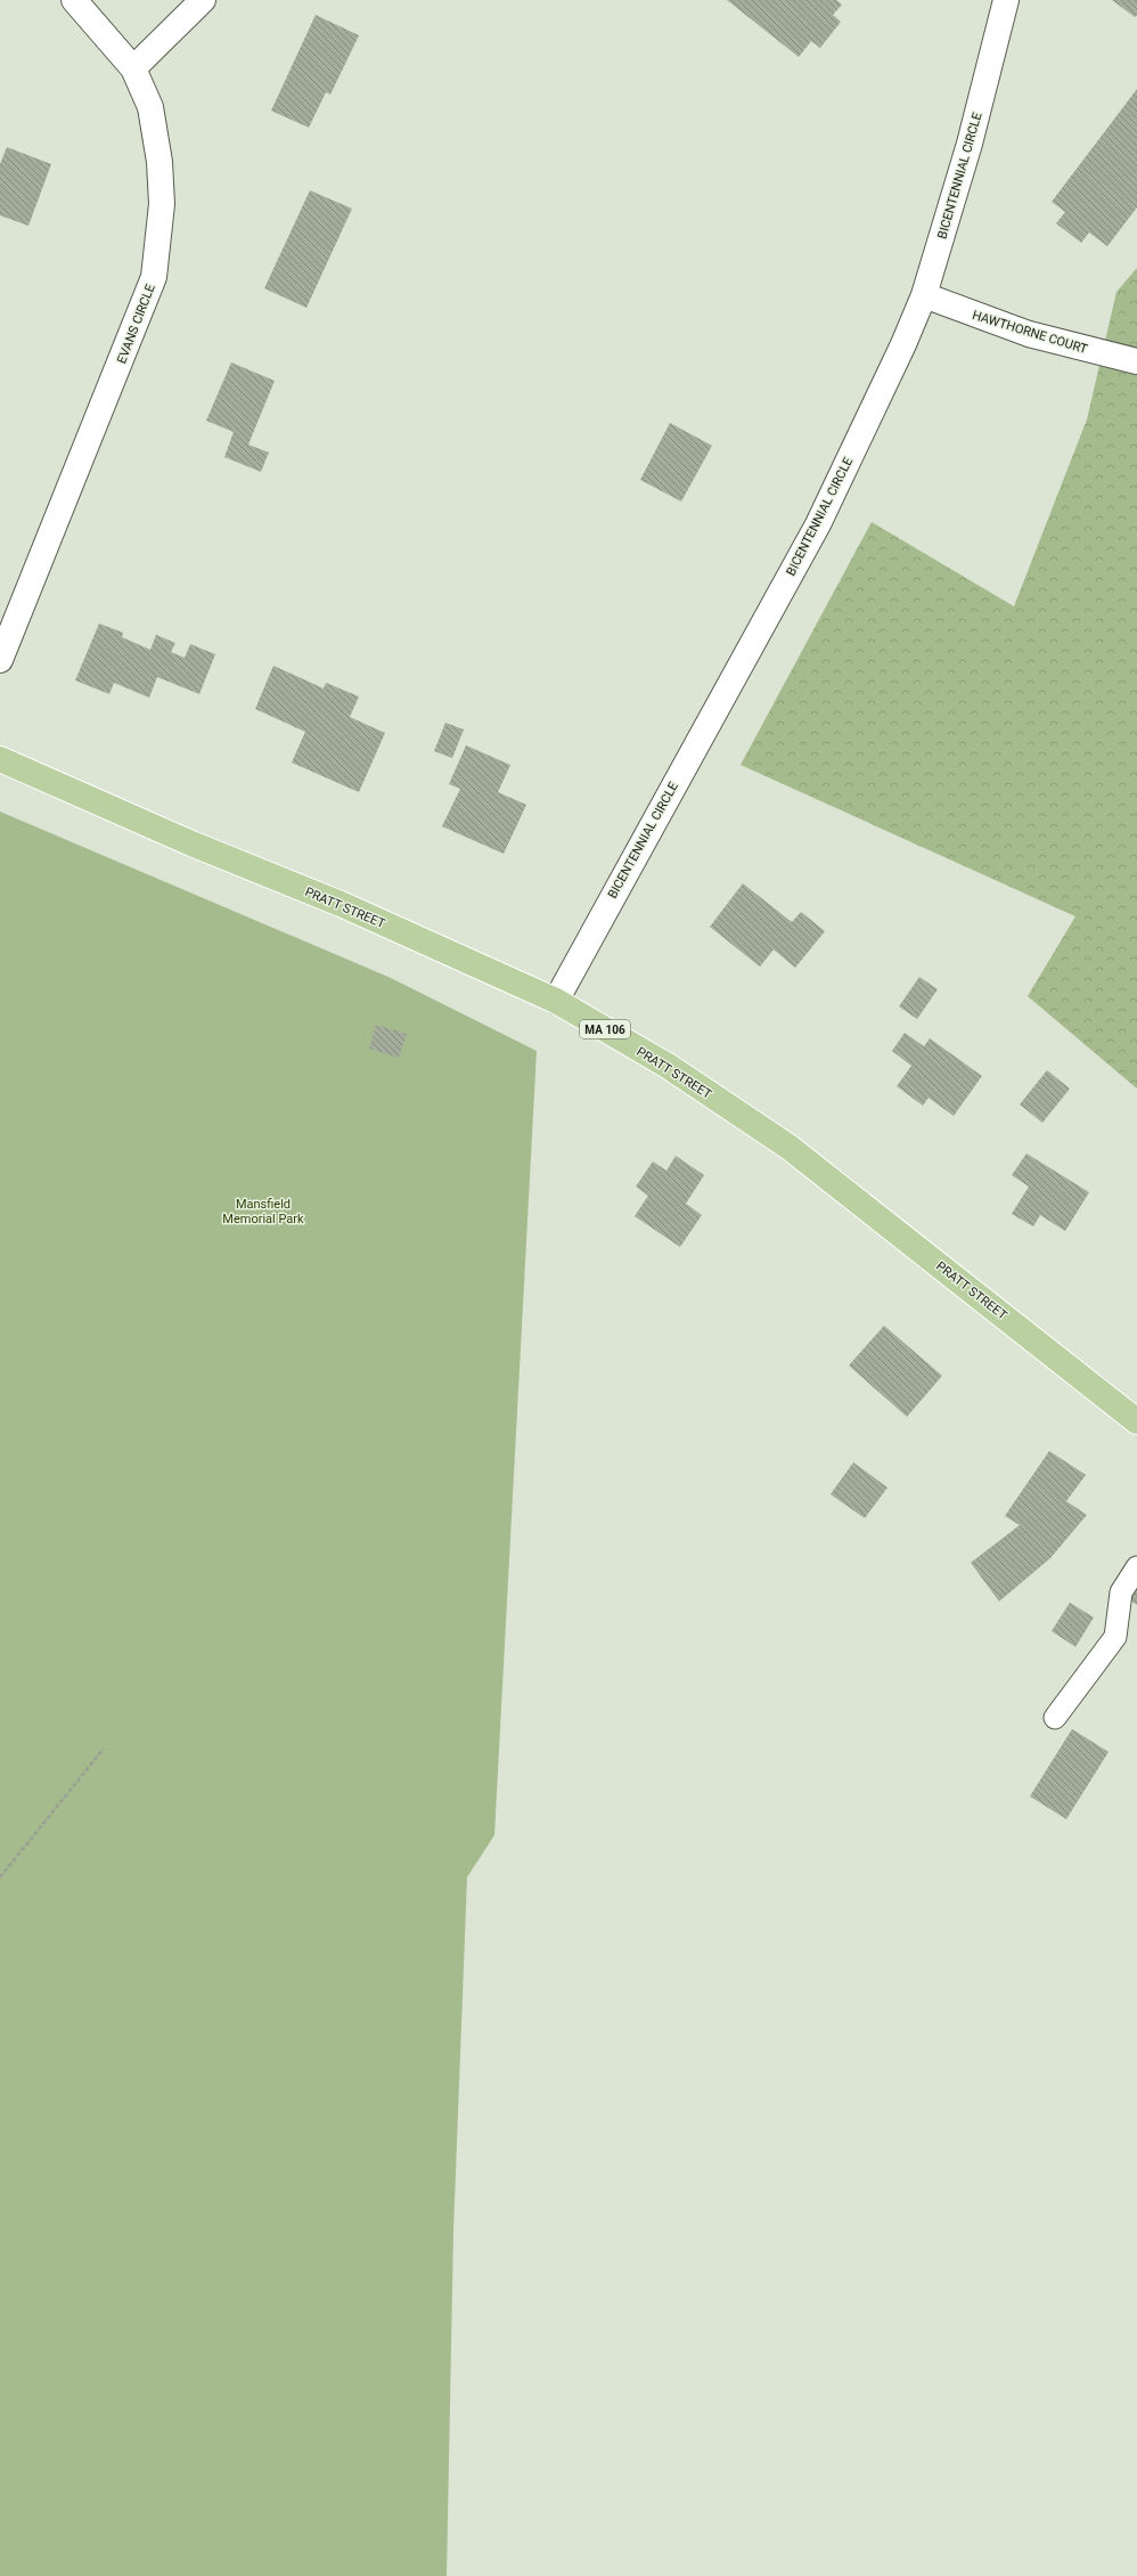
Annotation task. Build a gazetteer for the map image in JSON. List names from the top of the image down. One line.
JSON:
{"streets":{"main road":["PRATT STREET","MA 106"],"street":["BICENTENNIAL CIRCLE","EVANS CIRCLE","HAWTHORNE COURT"]},"crossings":[["BICENTENNIAL CIRCLE","HAWTHORNE COURT"],["BICENTENNIAL CIRCLE","PRATT STREET"]],"parks":["Mansfield Memorial Park"]}
